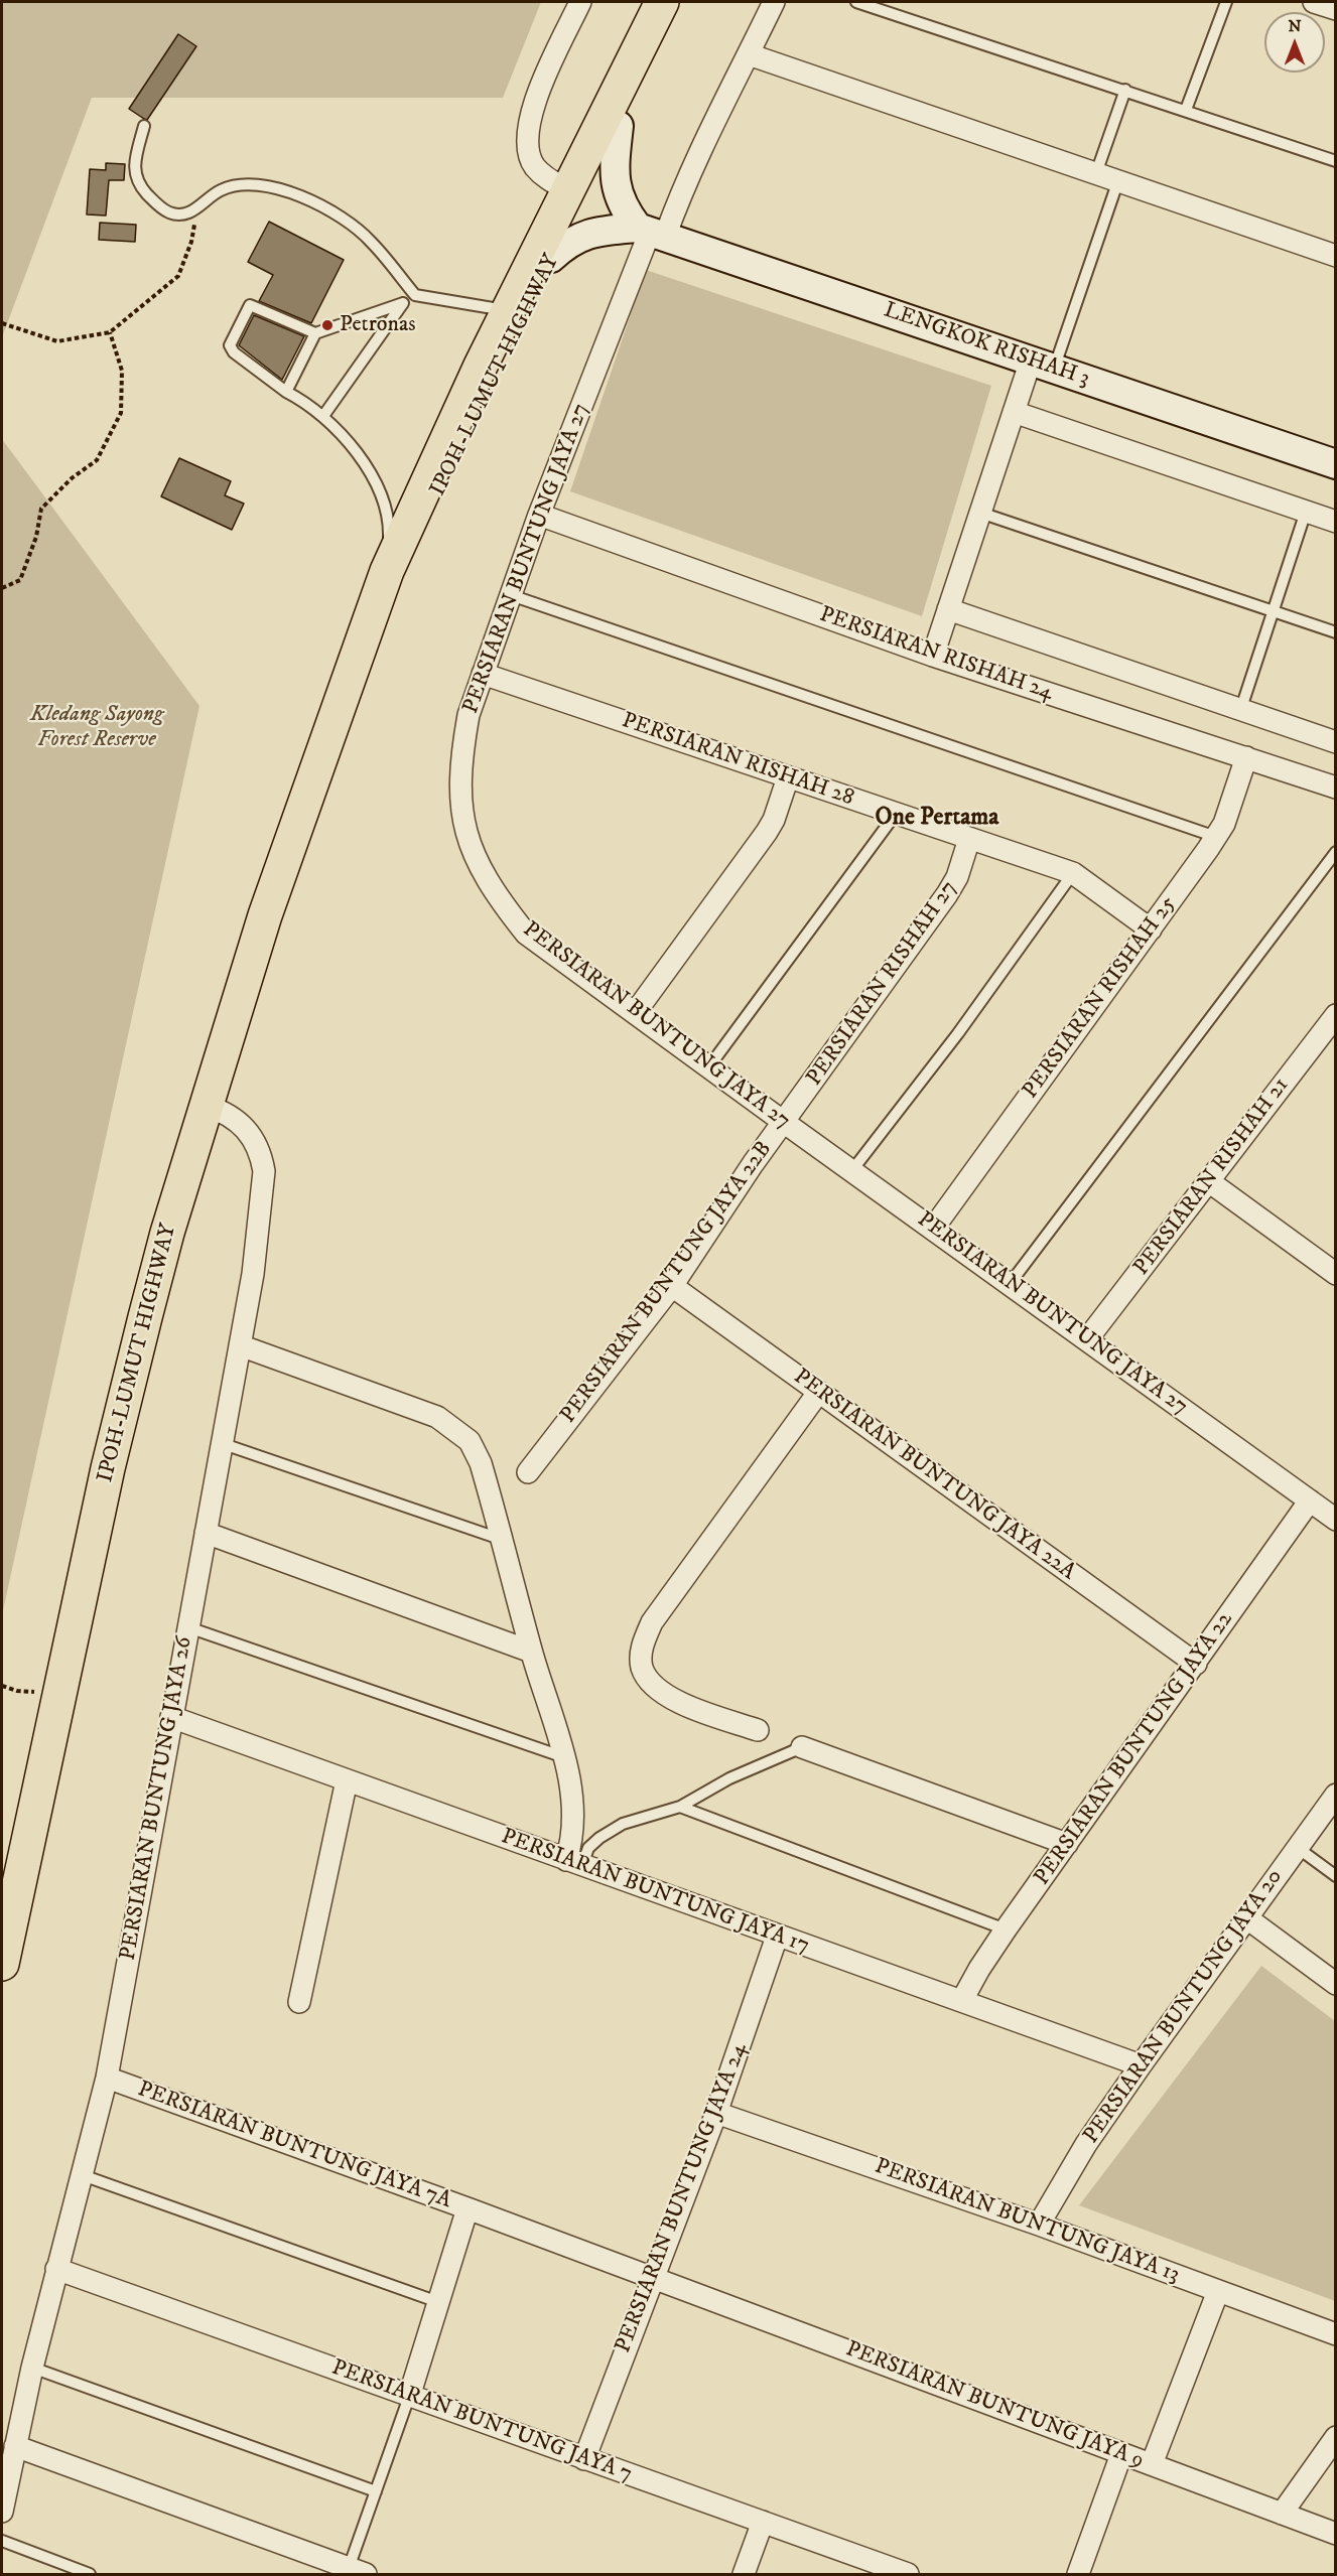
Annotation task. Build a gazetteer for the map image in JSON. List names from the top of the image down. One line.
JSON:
{"streets":{"highway":["IPOH-LUMUT HIGHWAY"],"street":["LENGKOK RISHAH 3","PERSIARAN BUNTUNG JAYA 27","PERSIARAN RISHAH 24","PERSIARAN RISHAH 28","PERSIARAN RISHAH 27","PERSIARAN RISHAH 25","PERSIARAN RISHAH 21","PERSIARAN BUNTUNG JAYA 22B","PERSIARAN BUNTUNG JAYA 22A","PERSIARAN BUNTUNG JAYA 22","PERSIARAN BUNTUNG JAYA 26","PERSIARAN BUNTUNG JAYA 17","PERSIARAN BUNTUNG JAYA 20","PERSIARAN BUNTUNG JAYA 7A","PERSIARAN BUNTUNG JAYA 24","PERSIARAN BUNTUNG JAYA 13","PERSIARAN BUNTUNG JAYA 9","PERSIARAN BUNTUNG JAYA 7"]},"crossings":[["LENGKOK RISHAH 3","IPOH-LUMUT HIGHWAY"],["LENGKOK RISHAH 3","PERSIARAN BUNTUNG JAYA 27"],["IPOH-LUMUT HIGHWAY","PERSIARAN BUNTUNG JAYA 26"],["PERSIARAN BUNTUNG JAYA 27","PERSIARAN RISHAH 24"],["PERSIARAN BUNTUNG JAYA 27","PERSIARAN RISHAH 28"],["PERSIARAN BUNTUNG JAYA 27","PERSIARAN RISHAH 27"],["PERSIARAN BUNTUNG JAYA 27","PERSIARAN RISHAH 25"],["PERSIARAN BUNTUNG JAYA 27","PERSIARAN RISHAH 21"],["PERSIARAN BUNTUNG JAYA 27","PERSIARAN BUNTUNG JAYA 22B"],["PERSIARAN BUNTUNG JAYA 27","PERSIARAN BUNTUNG JAYA 22"],["PERSIARAN RISHAH 24","PERSIARAN RISHAH 25"],["PERSIARAN RISHAH 28","PERSIARAN RISHAH 27"],["PERSIARAN RISHAH 28","PERSIARAN RISHAH 25"],["PERSIARAN RISHAH 27","PERSIARAN BUNTUNG JAYA 22B"],["PERSIARAN BUNTUNG JAYA 22B","PERSIARAN BUNTUNG JAYA 22A"],["PERSIARAN BUNTUNG JAYA 22A","PERSIARAN BUNTUNG JAYA 22"],["PERSIARAN BUNTUNG JAYA 22","PERSIARAN BUNTUNG JAYA 17"],["PERSIARAN BUNTUNG JAYA 26","PERSIARAN BUNTUNG JAYA 17"],["PERSIARAN BUNTUNG JAYA 26","PERSIARAN BUNTUNG JAYA 7A"],["PERSIARAN BUNTUNG JAYA 26","PERSIARAN BUNTUNG JAYA 7"],["PERSIARAN BUNTUNG JAYA 17","PERSIARAN BUNTUNG JAYA 20"],["PERSIARAN BUNTUNG JAYA 17","PERSIARAN BUNTUNG JAYA 24"],["PERSIARAN BUNTUNG JAYA 20","PERSIARAN BUNTUNG JAYA 13"],["PERSIARAN BUNTUNG JAYA 7A","PERSIARAN BUNTUNG JAYA 9"],["PERSIARAN BUNTUNG JAYA 7A","PERSIARAN BUNTUNG JAYA 7"],["PERSIARAN BUNTUNG JAYA 24","PERSIARAN BUNTUNG JAYA 13"],["PERSIARAN BUNTUNG JAYA 24","PERSIARAN BUNTUNG JAYA 9"],["PERSIARAN BUNTUNG JAYA 24","PERSIARAN BUNTUNG JAYA 7"]],"districts":["One Pertama"],"parks":["Kledang Sayong Forest Reserve"],"places":["Petronas"],"north":"top"}
